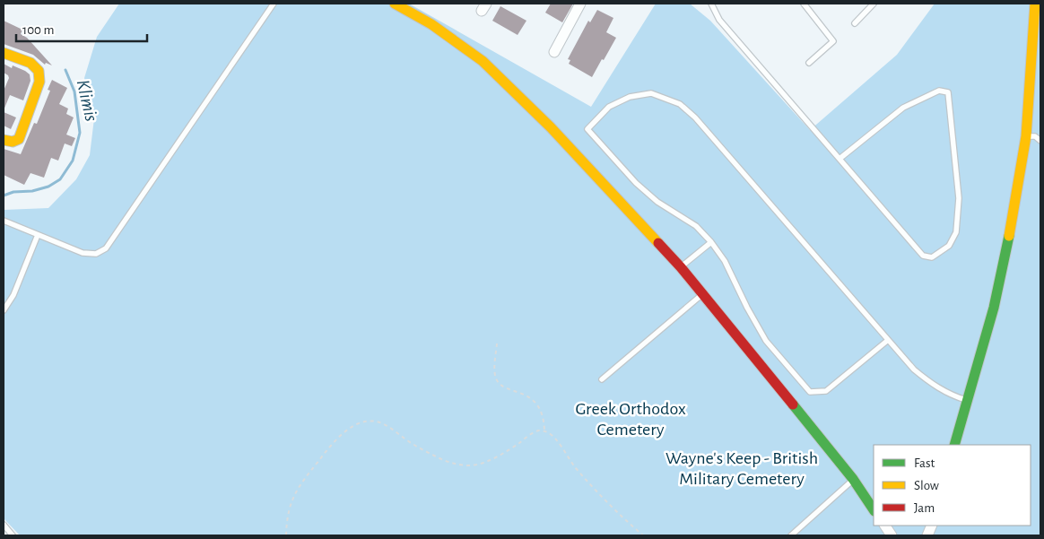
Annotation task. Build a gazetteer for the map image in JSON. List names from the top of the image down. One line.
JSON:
{"water":["Klimis"],"parks":["Greek Orthodox Cemetery","Wayne's Keep - British Military Cemetery"],"legend":["Fast","Slow","Jam"],"scale_bar":"100 m"}
